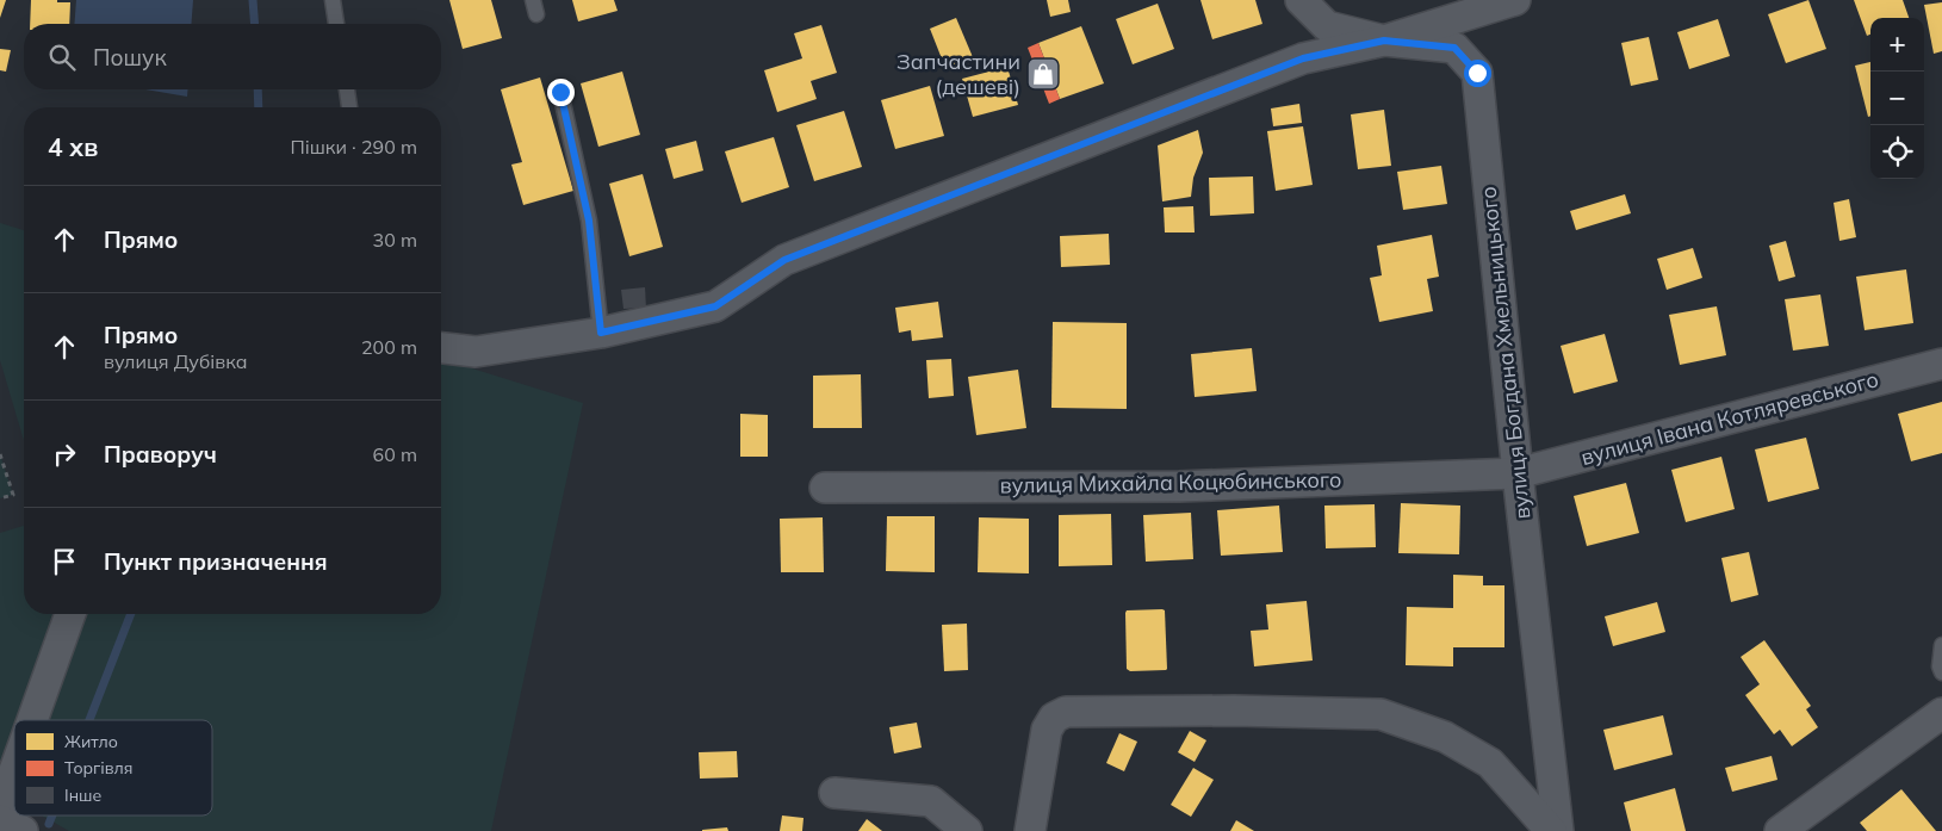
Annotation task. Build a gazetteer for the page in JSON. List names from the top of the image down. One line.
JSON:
{"streets":{"street":["вулиця Богдана Хмельницького","вулиця Івана Котляревського","вулиця Михайла Коцюбинського"]},"crossings":[["вулиця Богдана Хмельницького","вулиця Івана Котляревського"],["вулиця Богдана Хмельницького","вулиця Михайла Коцюбинського"],["вулиця Івана Котляревського","вулиця Михайла Коцюбинського"]],"places":{"shop":["Запчастини (дешеві)"]},"legend":["Житло","Торгівля","Інше"],"page":{"map_buttons":["+","−"],"search":"Пошук","heading":["4 хв","Пішки · 290 m"],"list":[["Прямо","30 m"],["Прямо","вулиця Дубівка","200 m"],["Праворуч","60 m"],"Пункт призначення"]}}
